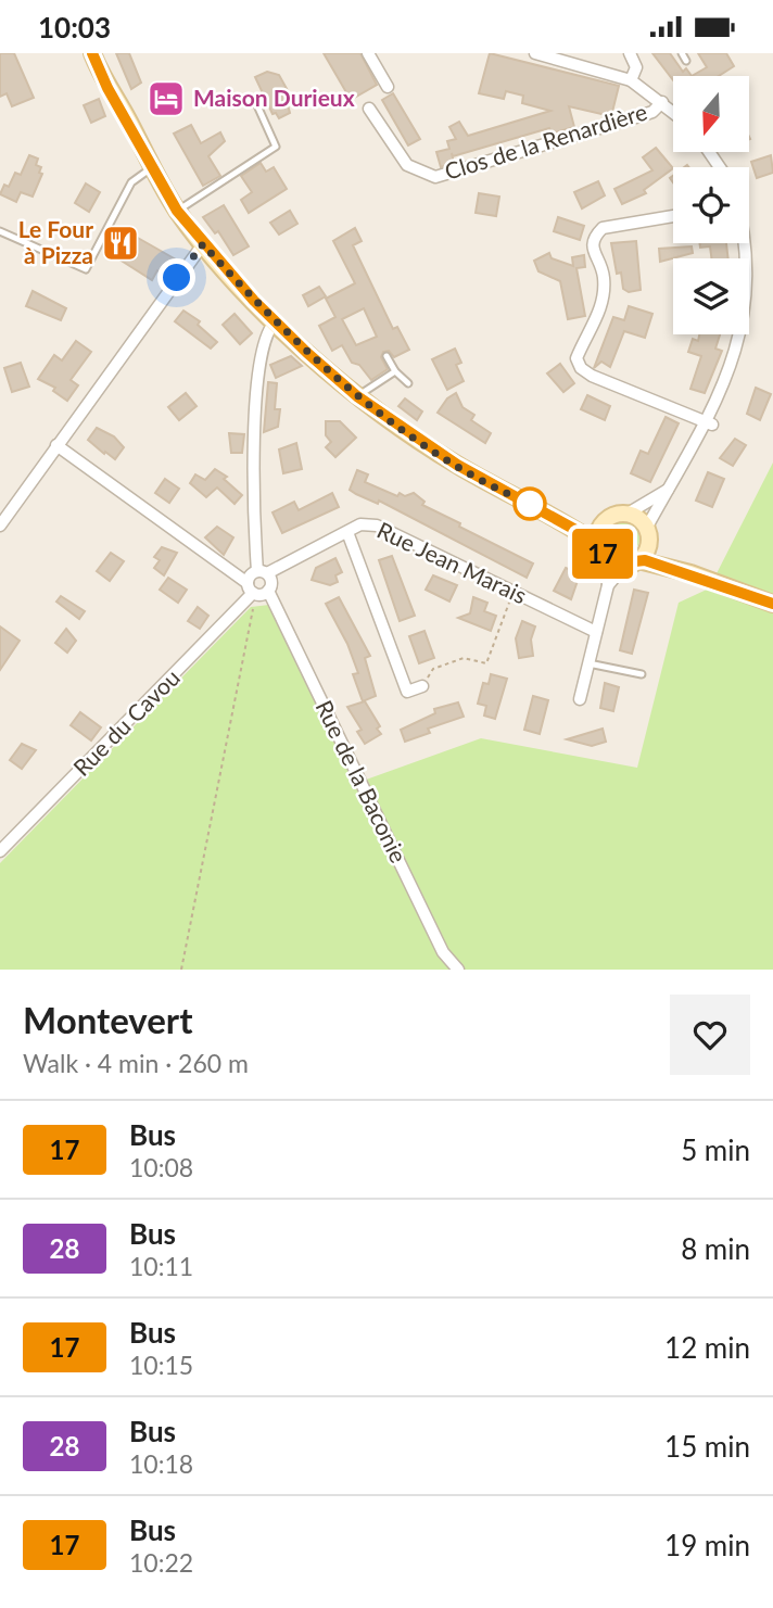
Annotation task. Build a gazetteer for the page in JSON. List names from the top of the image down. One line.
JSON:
{"streets":{"street":["Clos de la Renardière","Rue Jean Marais","Rue du Cavou","Rue de la Baconie"]},"crossings":[["Rue Jean Marais","Rue du Cavou"]],"places":{"hotel":["Maison Durieux"],"restaurant":["Le Four à Pizza"]},"lines":["bus line 17"],"north":"bottom","page":{"status":"10:03","on_map":"17","heading":["Montevert","Walk · 4 min · 260 m"],"list":[{"mark":"17","name":"Bus","note":"10:08","value":"5 min"},{"mark":"28","name":"Bus","note":"10:11","value":"8 min"},{"mark":"17","name":"Bus","note":"10:15","value":"12 min"},{"mark":"28","name":"Bus","note":"10:18","value":"15 min"},{"mark":"17","name":"Bus","note":"10:22","value":"19 min"}]}}
